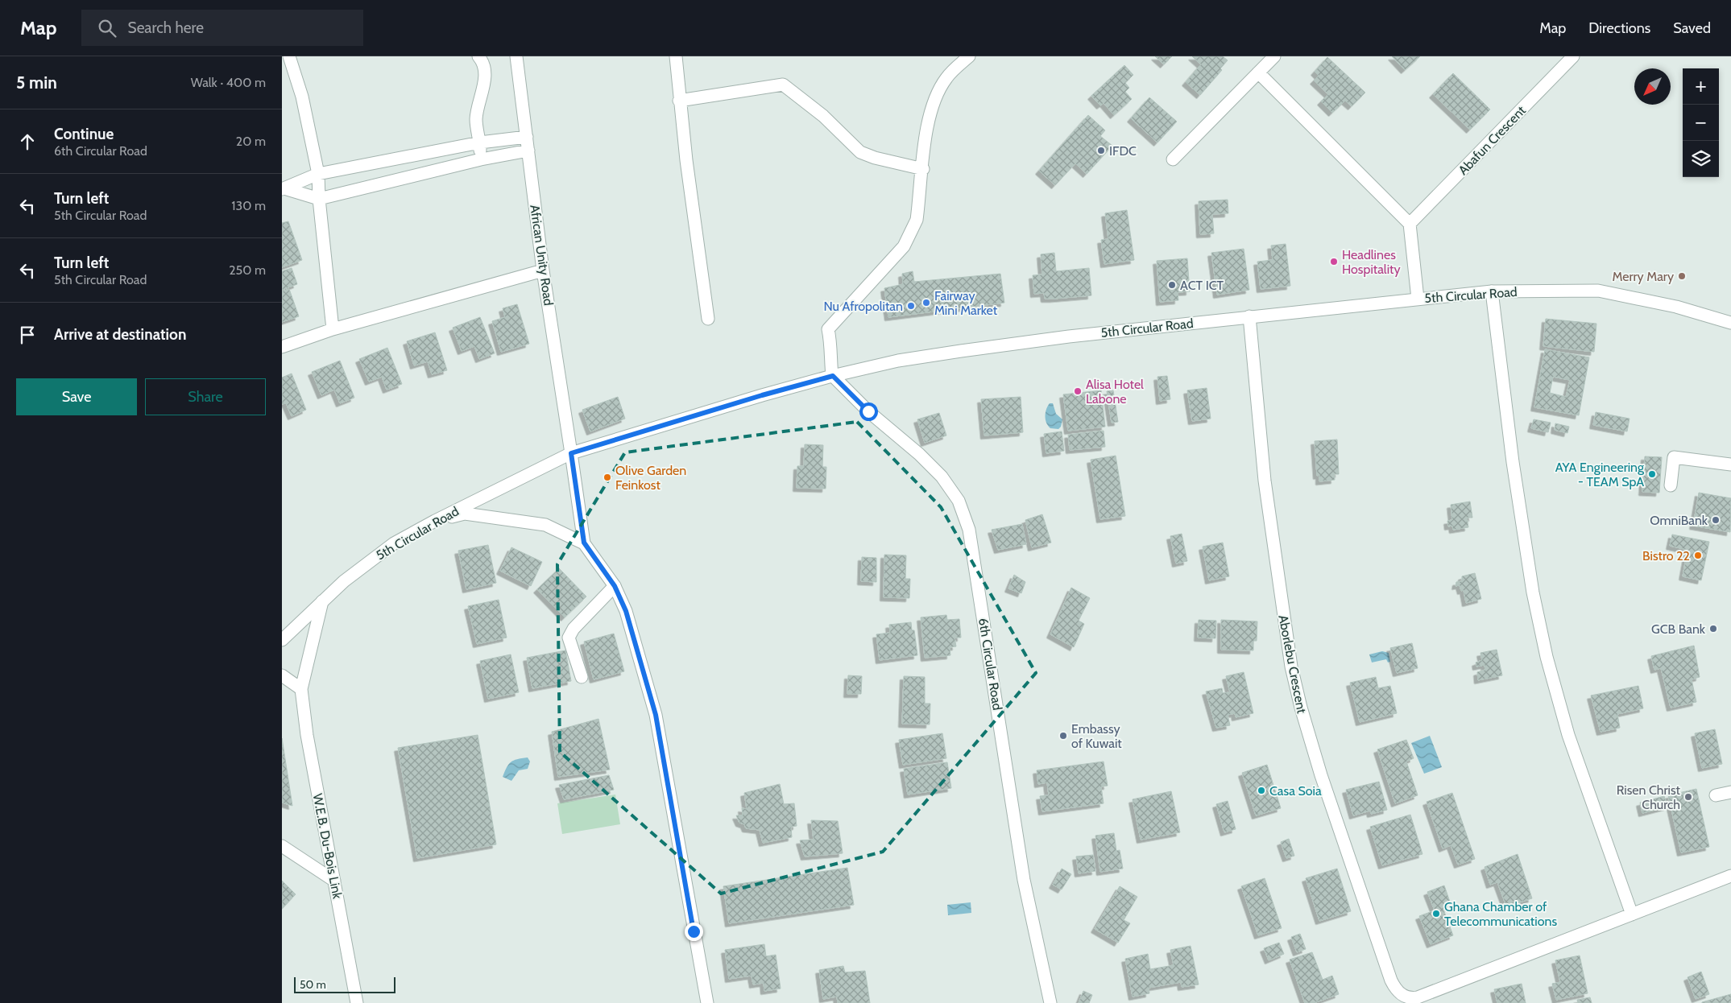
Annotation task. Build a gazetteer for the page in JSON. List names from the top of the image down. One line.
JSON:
{"streets":{"street":["Abafun Crescent","African Unity Road","5th Circular Road","6th Circular Road","Aborlebu Crescent","W.E.B. Du-Bois Link"]},"crossings":[["African Unity Road","5th Circular Road"],["5th Circular Road","6th Circular Road"],["5th Circular Road","Aborlebu Crescent"],["5th Circular Road","W.E.B. Du-Bois Link"]],"places":["IFDC","Headlines Hospitality","Merry Mary","ACT ICT","Fairway Mini Market","Nu Afropolitan","Alisa Hotel Labone","AYA Engineering - TEAM SpA","Olive Garden Feinkost","OmniBank","Bistro 22","GCB Bank","Embassy of Kuwait","Casa Soia","Risen Christ Church","Ghana Chamber of Telecommunications"],"scale_bar":"50 m","north":"bottom left","page":{"header":"Map","search":"Search here","nav":["Map","Directions","Saved"],"heading":["5 min","Walk · 400 m"],"map_buttons":["+","−"],"list":[["Continue","6th Circular Road","20 m"],["Turn left","5th Circular Road","130 m"],["Turn left","5th Circular Road","250 m"],"Arrive at destination"],"buttons":["Save","Share"],"scale":"50 m"}}
